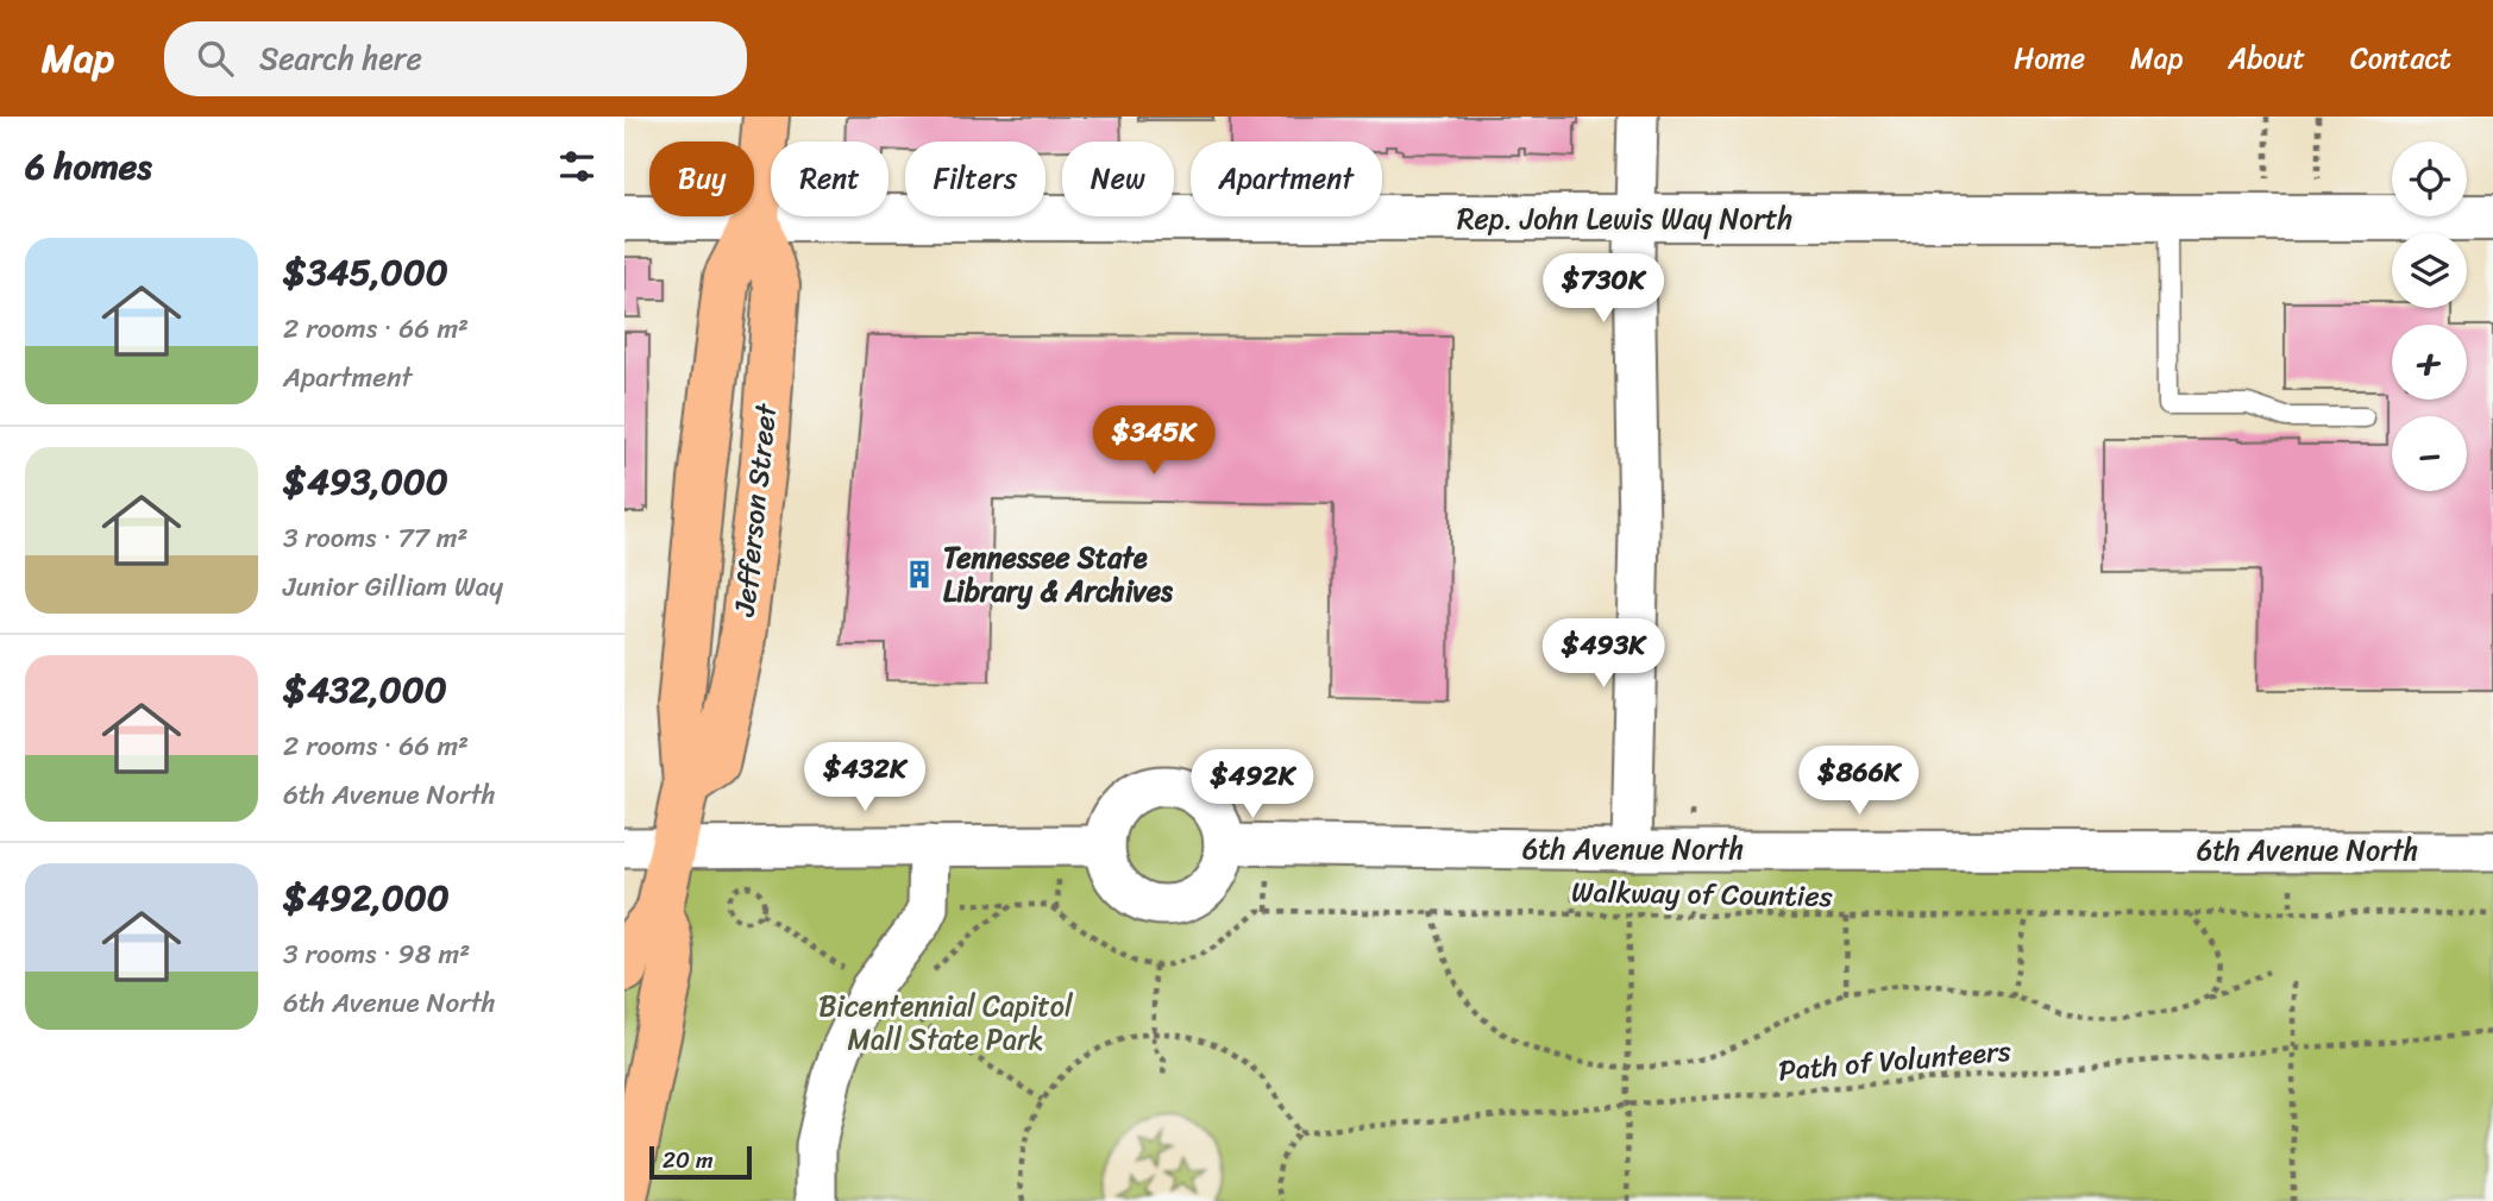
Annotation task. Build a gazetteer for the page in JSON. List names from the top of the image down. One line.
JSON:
{"streets":{"main road":["Jefferson Street"],"street":["Rep. John Lewis Way North","6th Avenue North"],"path":["Walkway of Counties","Path of Volunteers"]},"crossings":[["Rep. John Lewis Way North","Jefferson Street"]],"parks":["Bicentennial Capitol Mall State Park"],"places":{"building":["Tennessee State Library & Archives"]},"scale_bar":"20 m","page":{"header":"Map","search":"Search here","nav":["Home","Map","About","Contact"],"heading":"6 homes","map_buttons":["+","−"],"chip":["Buy","Rent","Filters","New","Apartment"],"list":[{"name":"$345,000","note":"2 rooms · 66 m² · Apartment"},{"name":"$493,000","note":"3 rooms · 77 m² · Junior Gilliam Way"},{"name":"$432,000","note":"2 rooms · 66 m² · 6th Avenue North"},{"name":"$492,000","note":"3 rooms · 98 m² · 6th Avenue North"}],"price":["$730K","$345K","$493K","$432K","$866K","$492K"],"scale":"20 m"}}
